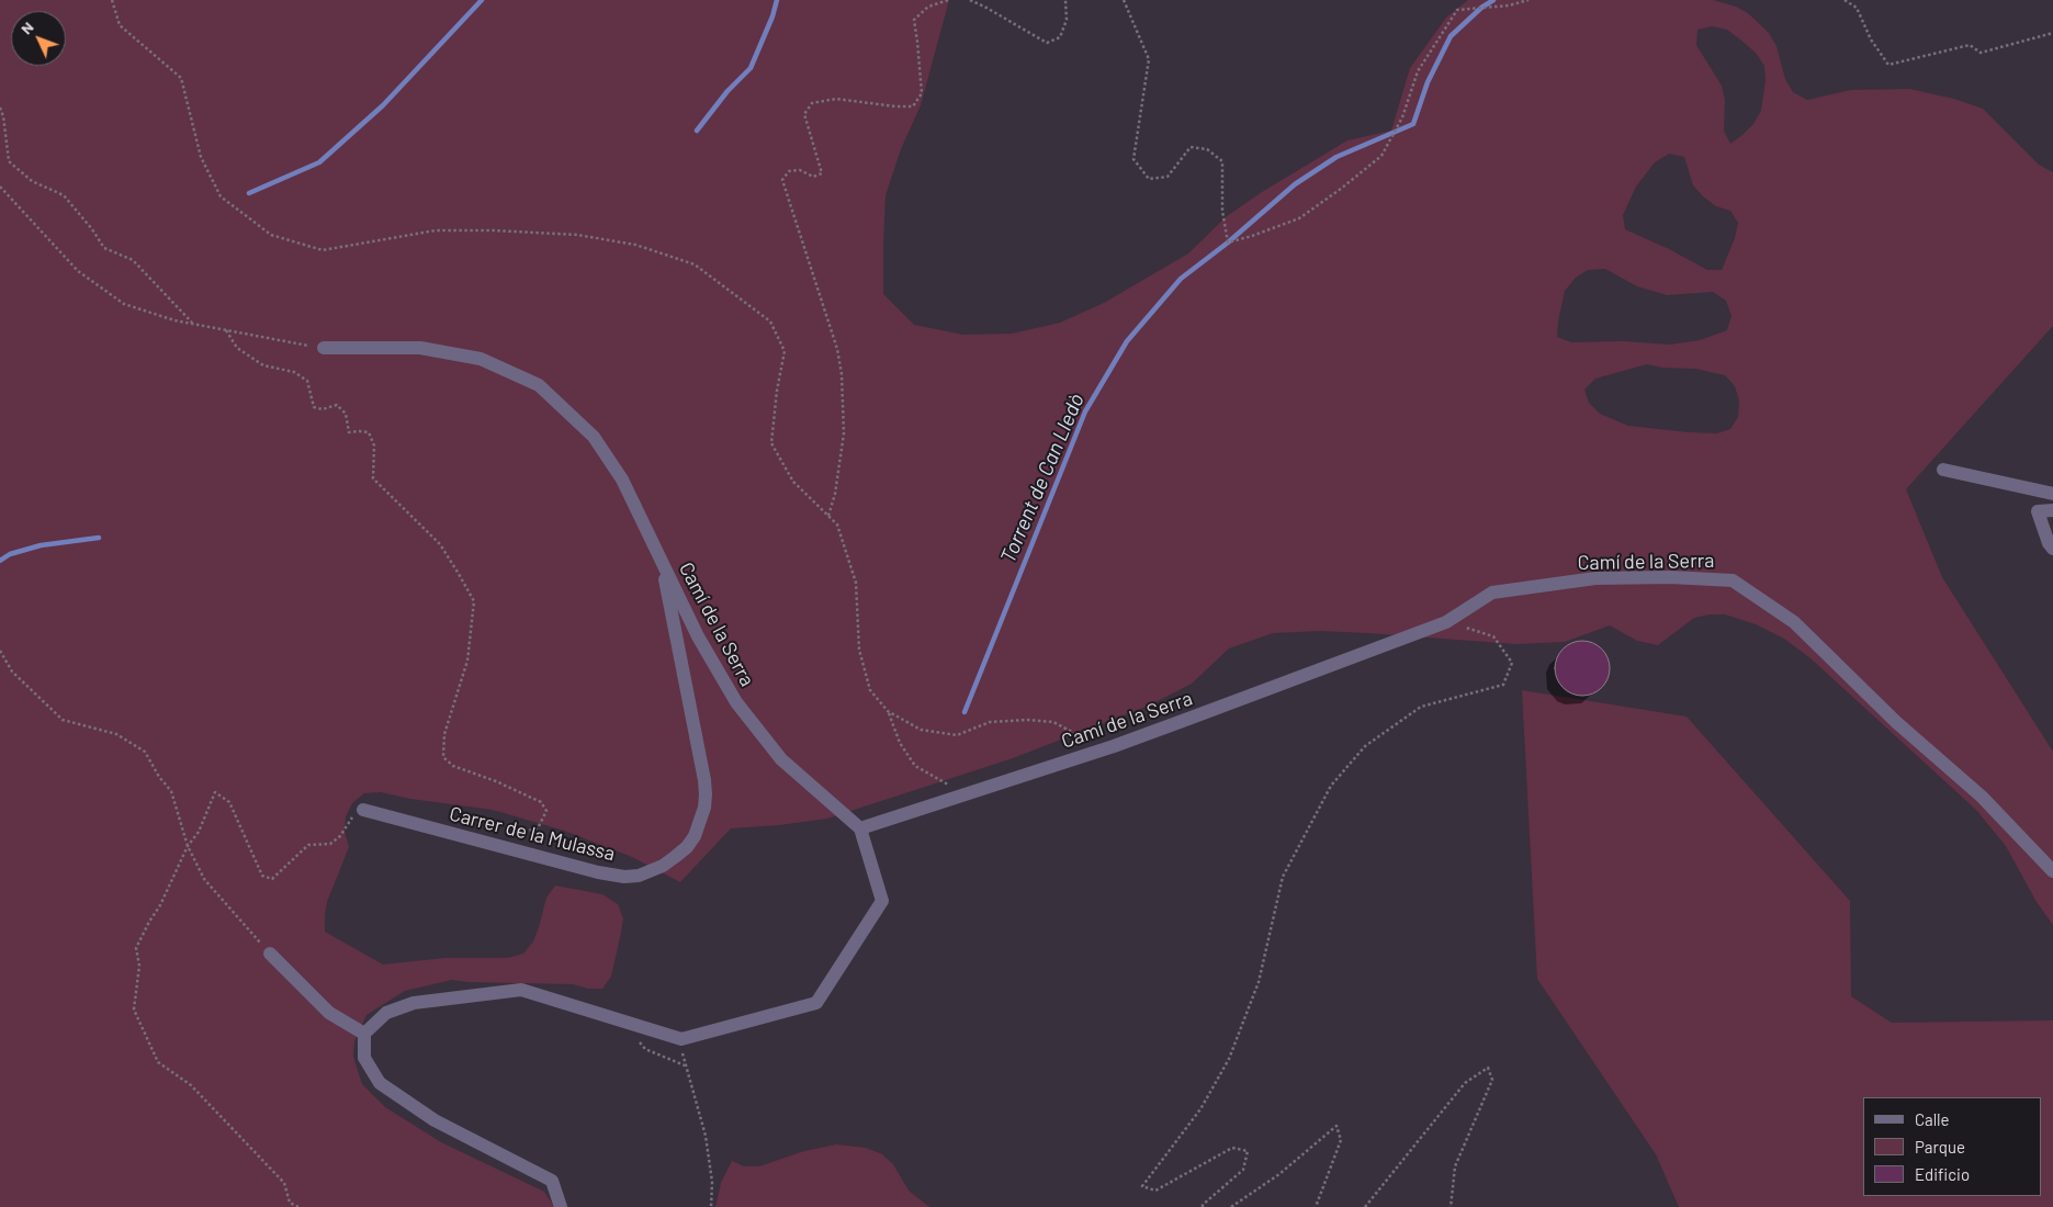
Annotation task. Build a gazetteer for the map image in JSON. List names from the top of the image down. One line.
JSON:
{"streets":{"street":["Camí de la Serra","Carrer de la Mulassa"]},"crossings":[["Camí de la Serra","Carrer de la Mulassa"]],"water":["Torrent de Can Lledò"],"legend":["Calle","Parque","Edificio"],"north":"top left"}
